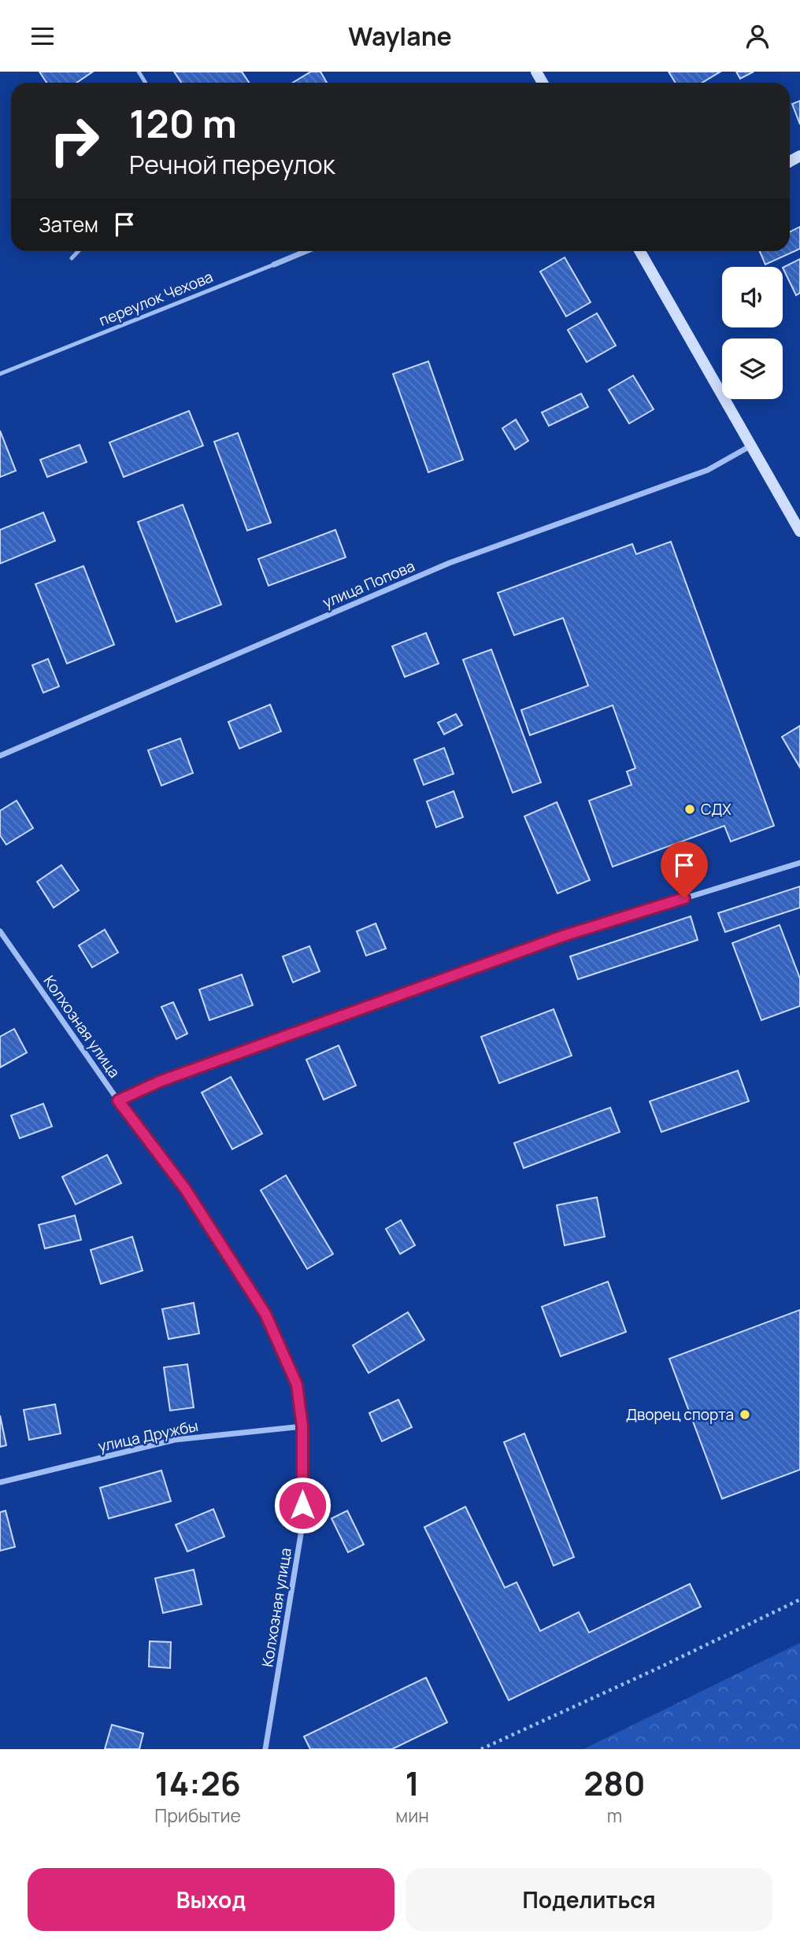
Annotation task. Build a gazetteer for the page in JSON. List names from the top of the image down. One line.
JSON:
{"streets":{"street":["переулок Чехова","улица Попова","Колхозная улица","улица Дружбы"]},"crossings":[["Колхозная улица","улица Дружбы"]],"places":["СДХ","Дворец спорта"],"page":{"header":"Waylane","turn":["120 m","Речной переулок"],"then":"Затем","eta":["14:26","Прибытие","1","мин","280","m"],"buttons":["Выход","Поделиться"]}}
